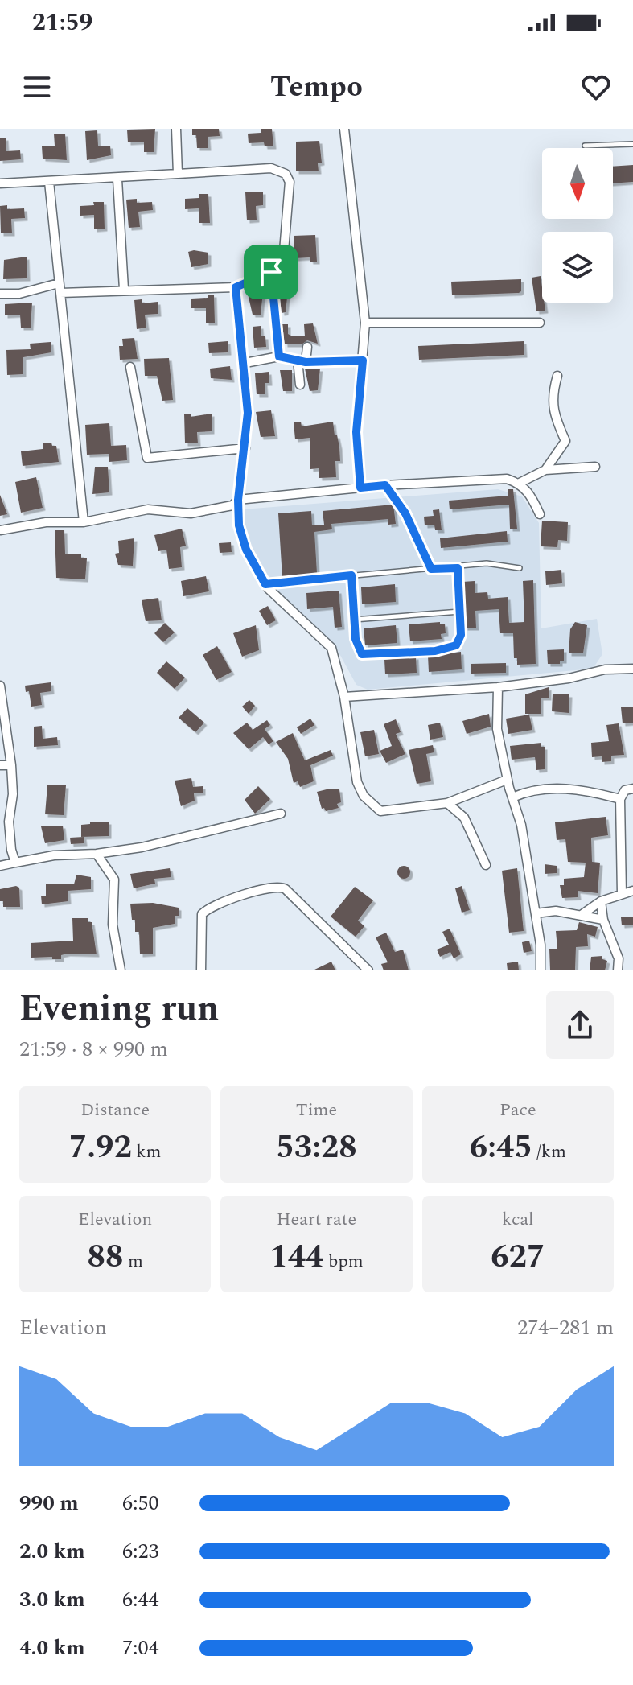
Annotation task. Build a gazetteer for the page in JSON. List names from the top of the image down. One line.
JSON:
{"north":"bottom","page":{"status":"21:59","header":"Tempo","heading":["Evening run","21:59 · 8 × 990 m"],"stats":[["Distance","7.92 km"],["Time","53:28"],["Pace","6:45 /km"],["Elevation","88 m"],["Heart rate","144 bpm"],["kcal","627"]],"chart":["Elevation","274–281 m"],"list":[{"name":"990 m","note":"6:50"},{"name":"2.0 km","note":"6:23"},{"name":"3.0 km","note":"6:44"},{"name":"4.0 km","note":"7:04"}]}}
